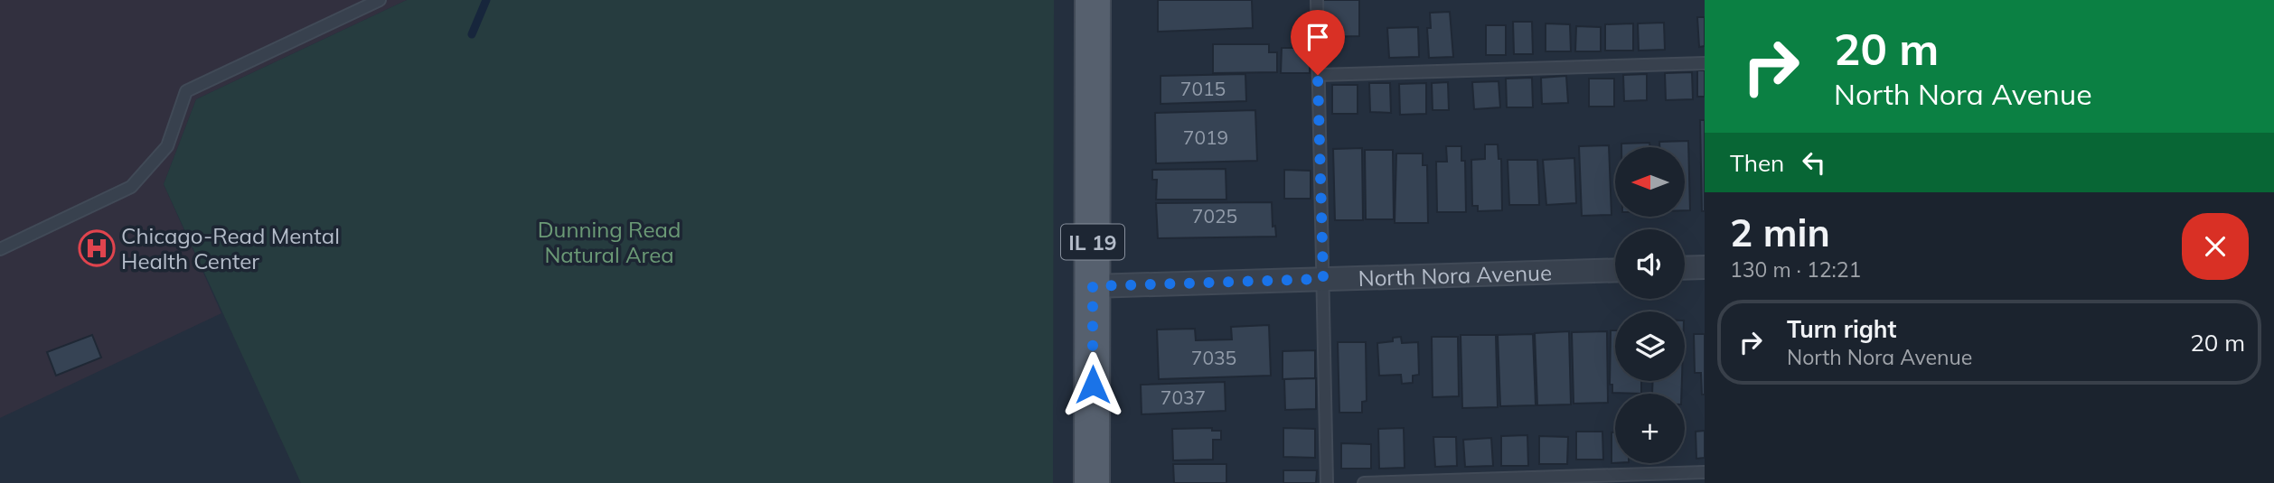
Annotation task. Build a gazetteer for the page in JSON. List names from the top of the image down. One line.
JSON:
{"streets":{"main road":["IL 19"],"street":["North Nora Avenue"]},"crossings":[["IL 19","North Nora Avenue"]],"parks":["Dunning Read Natural Area"],"places":{"hospital":["Chicago-Read Mental Health Center"]},"house_numbers":["7015","7019","7025","7035","7037"],"north":"left","page":{"turn":["20 m","North Nora Avenue"],"then":"Then","map_buttons":"+","heading":["2 min","130 m · 12:21"],"list":[{"name":"Turn right","note":"North Nora Avenue","value":"20 m"}]}}
